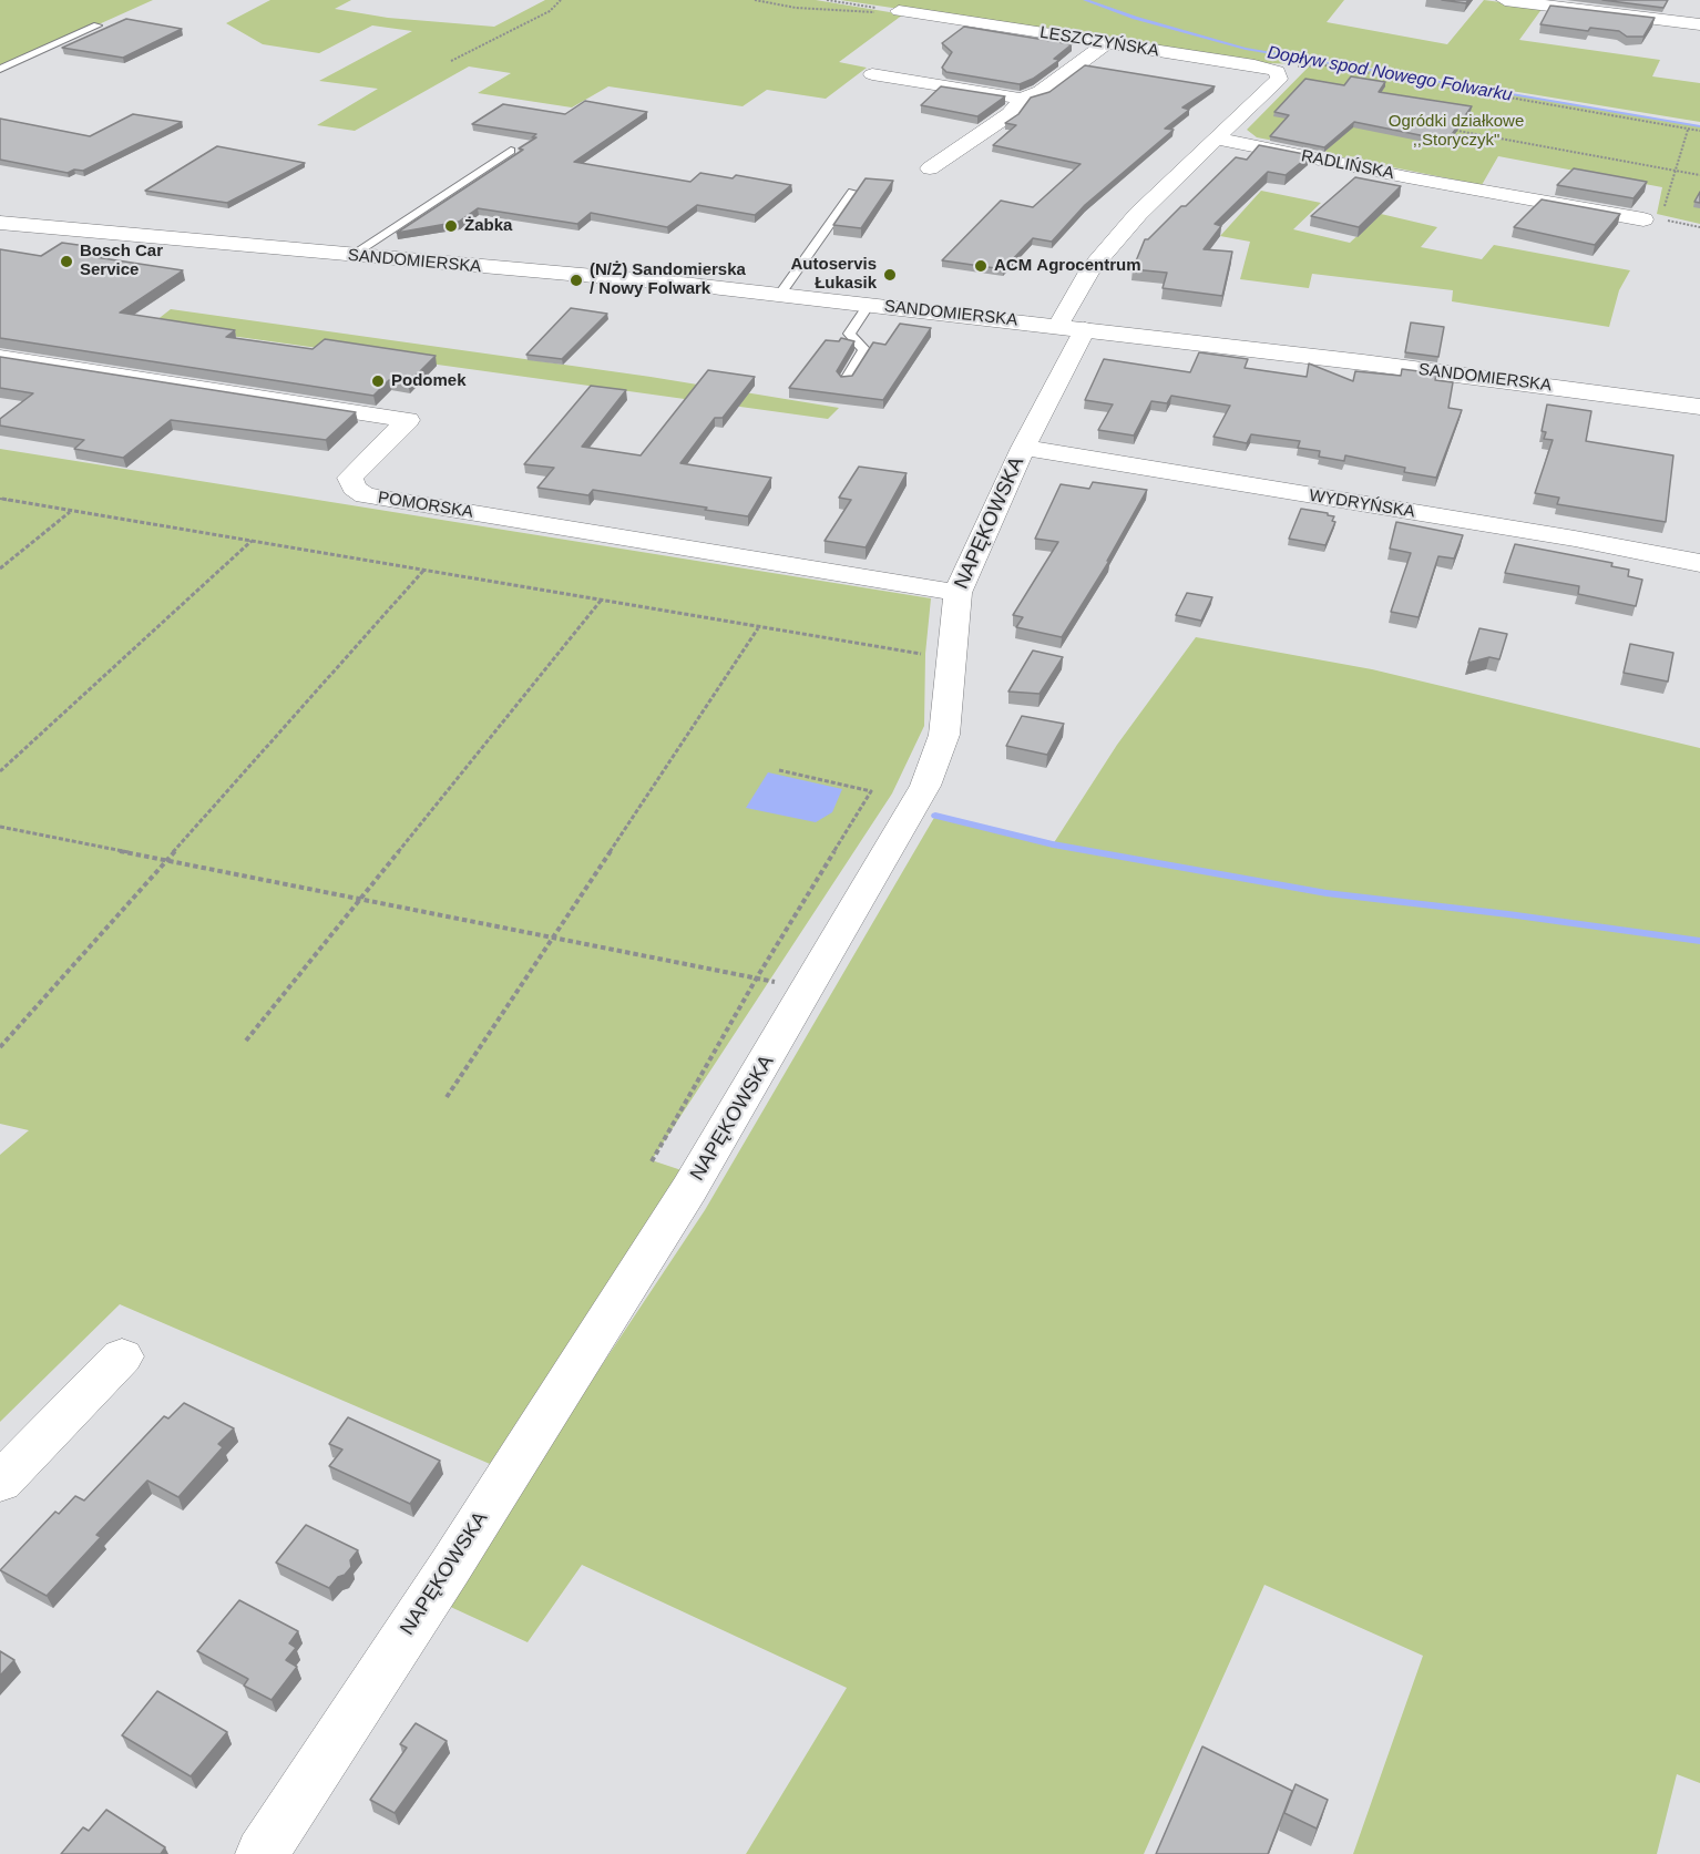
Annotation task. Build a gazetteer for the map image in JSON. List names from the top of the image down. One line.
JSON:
{"streets":{"street":["LESZCZYŃSKA","RADLIŃSKA","SANDOMIERSKA","WYDRYŃSKA","POMORSKA","NAPĘKOWSKA"]},"crossings":[["SANDOMIERSKA","NAPĘKOWSKA"],["WYDRYŃSKA","NAPĘKOWSKA"],["POMORSKA","NAPĘKOWSKA"]],"water":["Dopływ spod Nowego Folwarku"],"parks":["Ogródki działkowe ,,Storyczyk\""],"places":["Żabka","Bosch Car Service","ACM Agrocentrum","Autoservis Łukasik","(N/Ż) Sandomierska / Nowy Folwark","Podomek"]}
